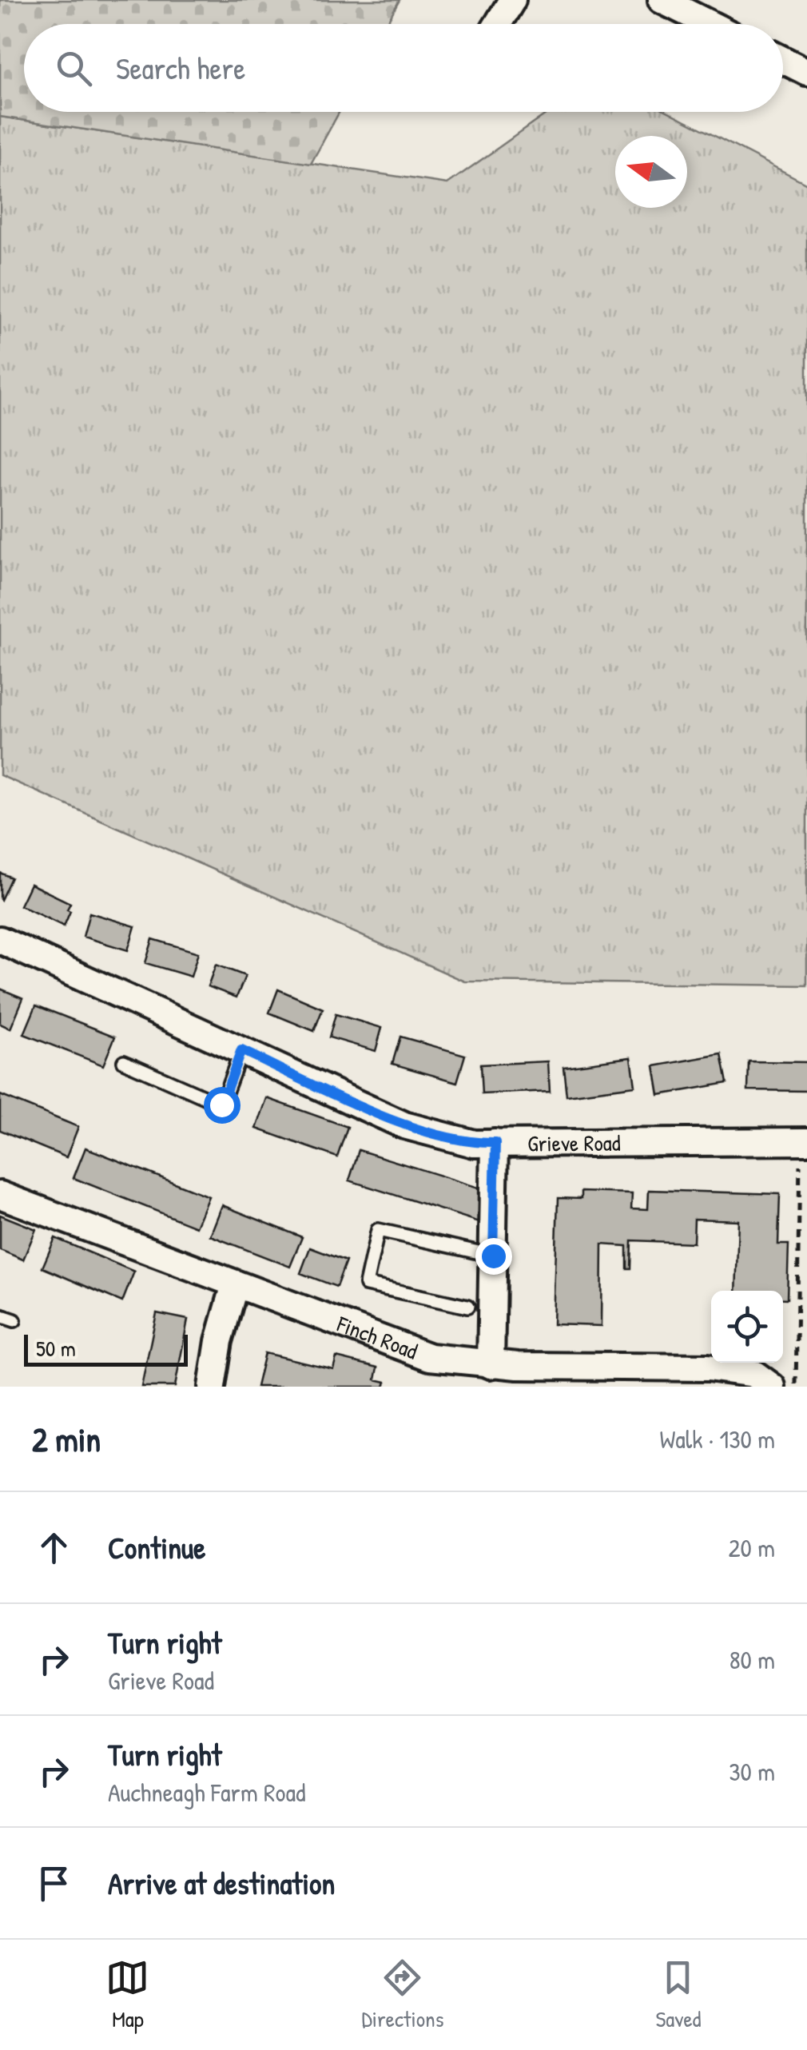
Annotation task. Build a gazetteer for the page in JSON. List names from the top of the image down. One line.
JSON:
{"streets":{"street":["Grieve Road","Finch Road"]},"scale_bar":"50 m","north":"left","page":{"search":"Search here","scale":"50 m","heading":["2 min","Walk · 130 m"],"list":[["Continue","20 m"],["Turn right","Grieve Road","80 m"],["Turn right","Auchneagh Farm Road","30 m"],"Arrive at destination"],"nav":["Map","Directions","Saved"]}}
